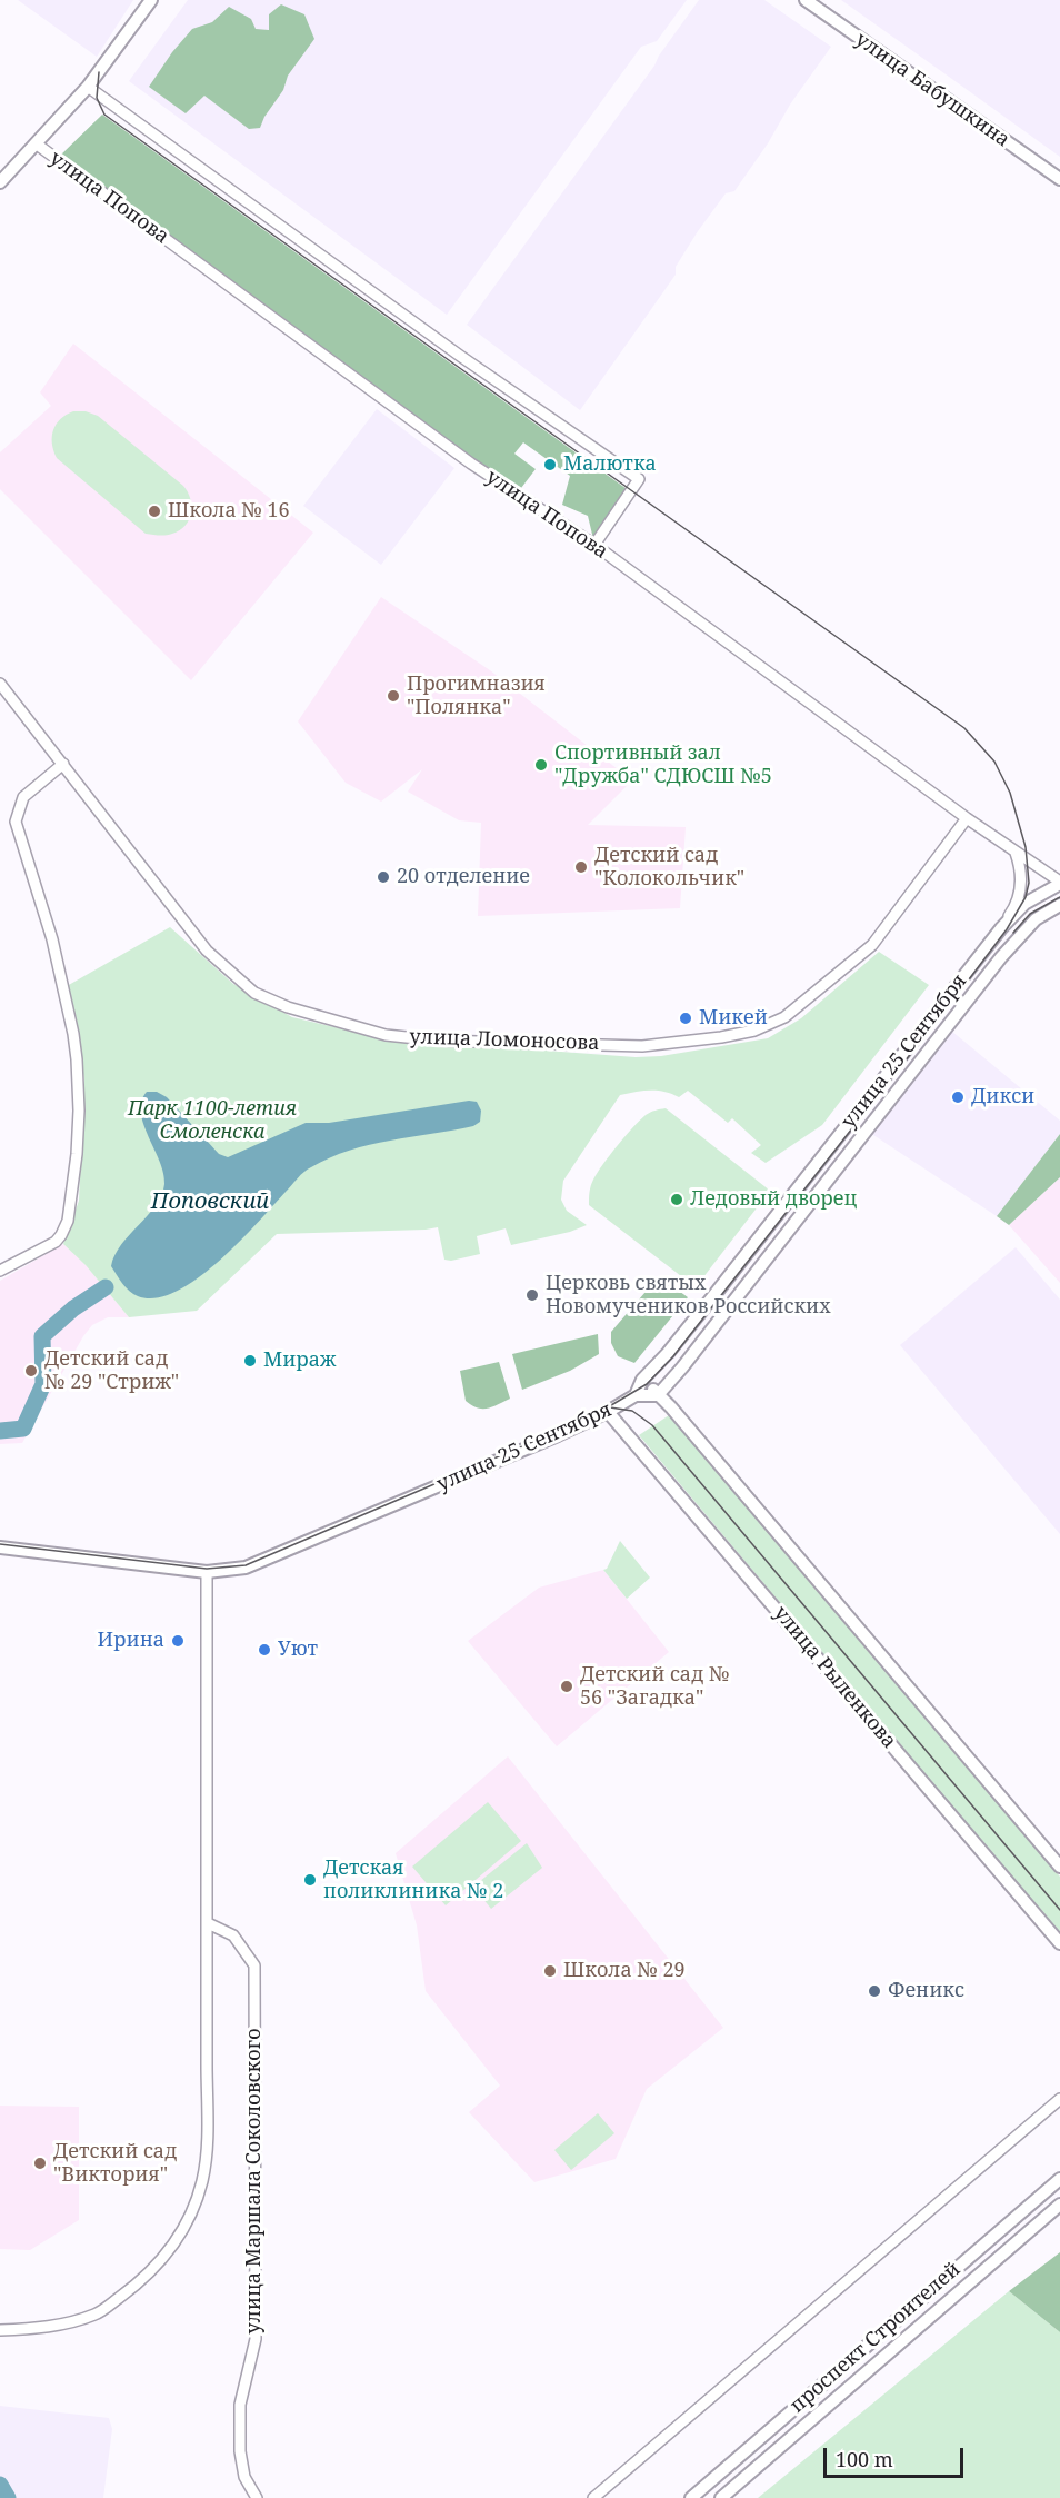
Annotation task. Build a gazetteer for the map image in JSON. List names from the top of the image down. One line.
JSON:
{"streets":{"main road":["улица Бабушкина","улица 25 Сентября","улица Рыленкова","проспект Строителей"],"street":["улица Попова","улица Ломоносова","улица Маршала Соколовского"]},"crossings":[["улица Попова","улица Ломоносова"],["улица Попова","улица 25 Сентября"],["улица 25 Сентября","улица Рыленкова"]],"water":["Поповский"],"parks":["Парк 1100-летия Смоленска"],"places":["Малютка","Школа № 16","Прогимназия \"Полянка\"","Спортивный зал \"Дружба\" СДЮСШ №5","Детский сад \"Колокольчик\"","20 отделение","Микей","Дикси","Ледовый дворец","Церковь святых Новомучеников Российских","Мираж","Детский сад № 29 \"Стриж\"","Ирина","Уют","Детский сад № 56 \"Загадка\"","Детская поликлиника № 2","Школа № 29","Феникс","Детский сад \"Виктория\""],"scale_bar":"100 m"}
